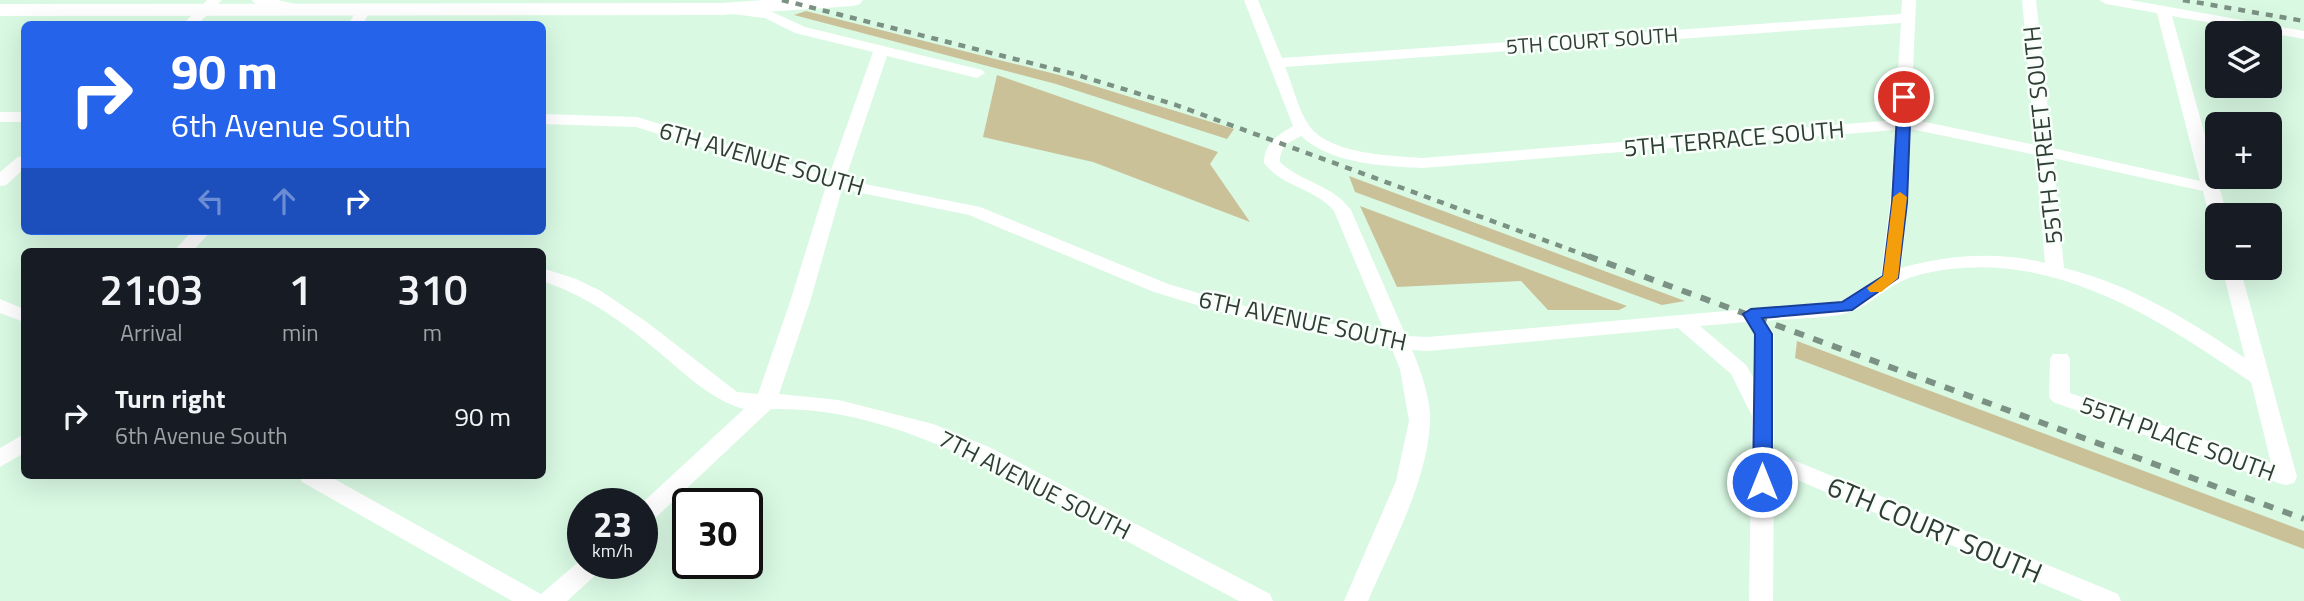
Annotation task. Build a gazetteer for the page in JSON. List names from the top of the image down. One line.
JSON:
{"streets":{"street":["5TH COURT SOUTH","55TH STREET SOUTH","5TH TERRACE SOUTH","6TH AVENUE SOUTH","55TH PLACE SOUTH","7TH AVENUE SOUTH","6TH COURT SOUTH"]},"crossings":[["55TH STREET SOUTH","5TH TERRACE SOUTH"],["55TH STREET SOUTH","6TH AVENUE SOUTH"],["6TH AVENUE SOUTH","55TH PLACE SOUTH"]],"page":{"map_buttons":["+","−"],"turn":["90 m","6th Avenue South"],"eta":["21:03","Arrival","1","min","310","m"],"list":[{"name":"Turn right","note":"6th Avenue South","value":"90 m"}],"speed":"23 km/h","limit":"30"}}
